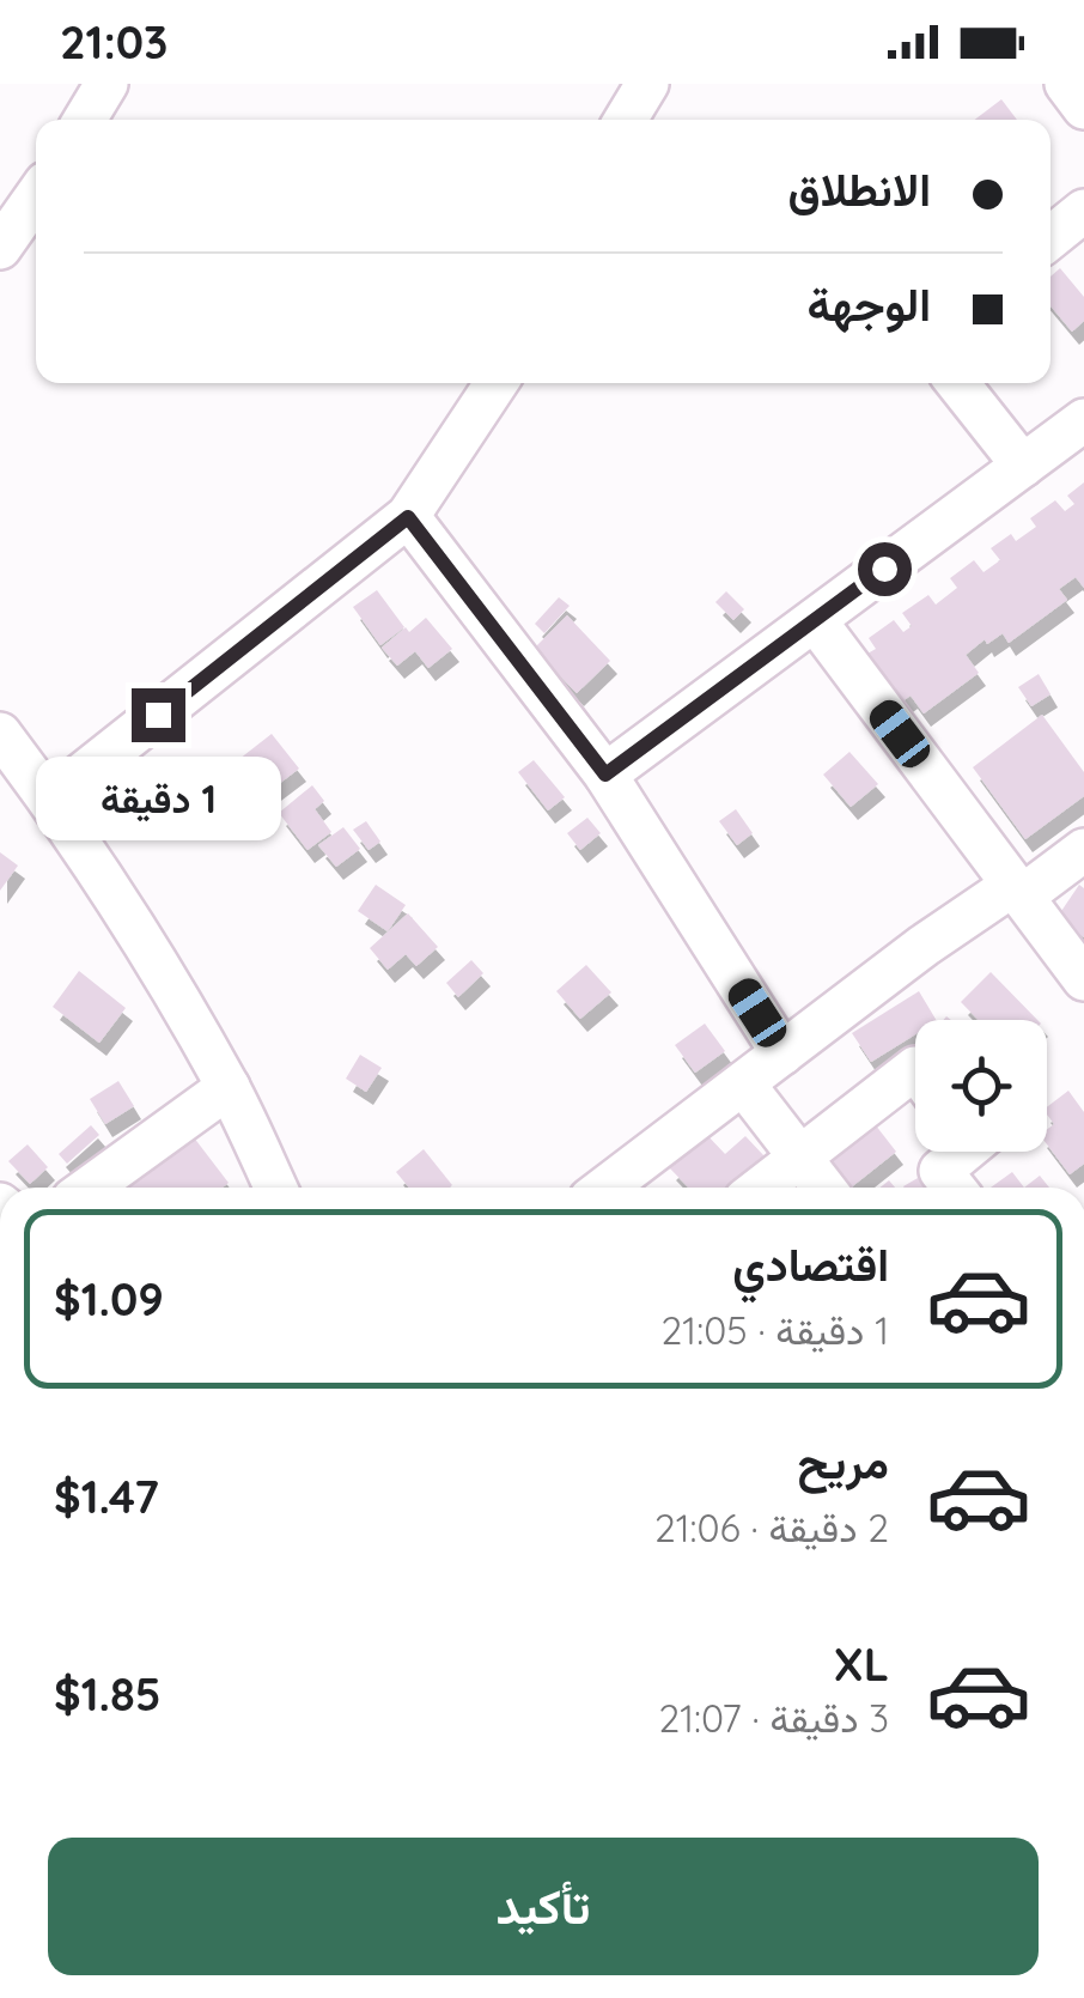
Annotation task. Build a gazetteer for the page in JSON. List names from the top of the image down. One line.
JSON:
{"page":{"status":"21:03","banner":["الانطلاق","الوجهة"],"bubble":"1 دقيقة","list":[{"name":"اقتصادي","note":"1 دقيقة · 21:05","value":"$1.09"},{"name":"مريح","note":"2 دقيقة · 21:06","value":"$1.47"},{"name":"XL","note":"3 دقيقة · 21:07","value":"$1.85"}],"buttons":"تأكيد"}}
